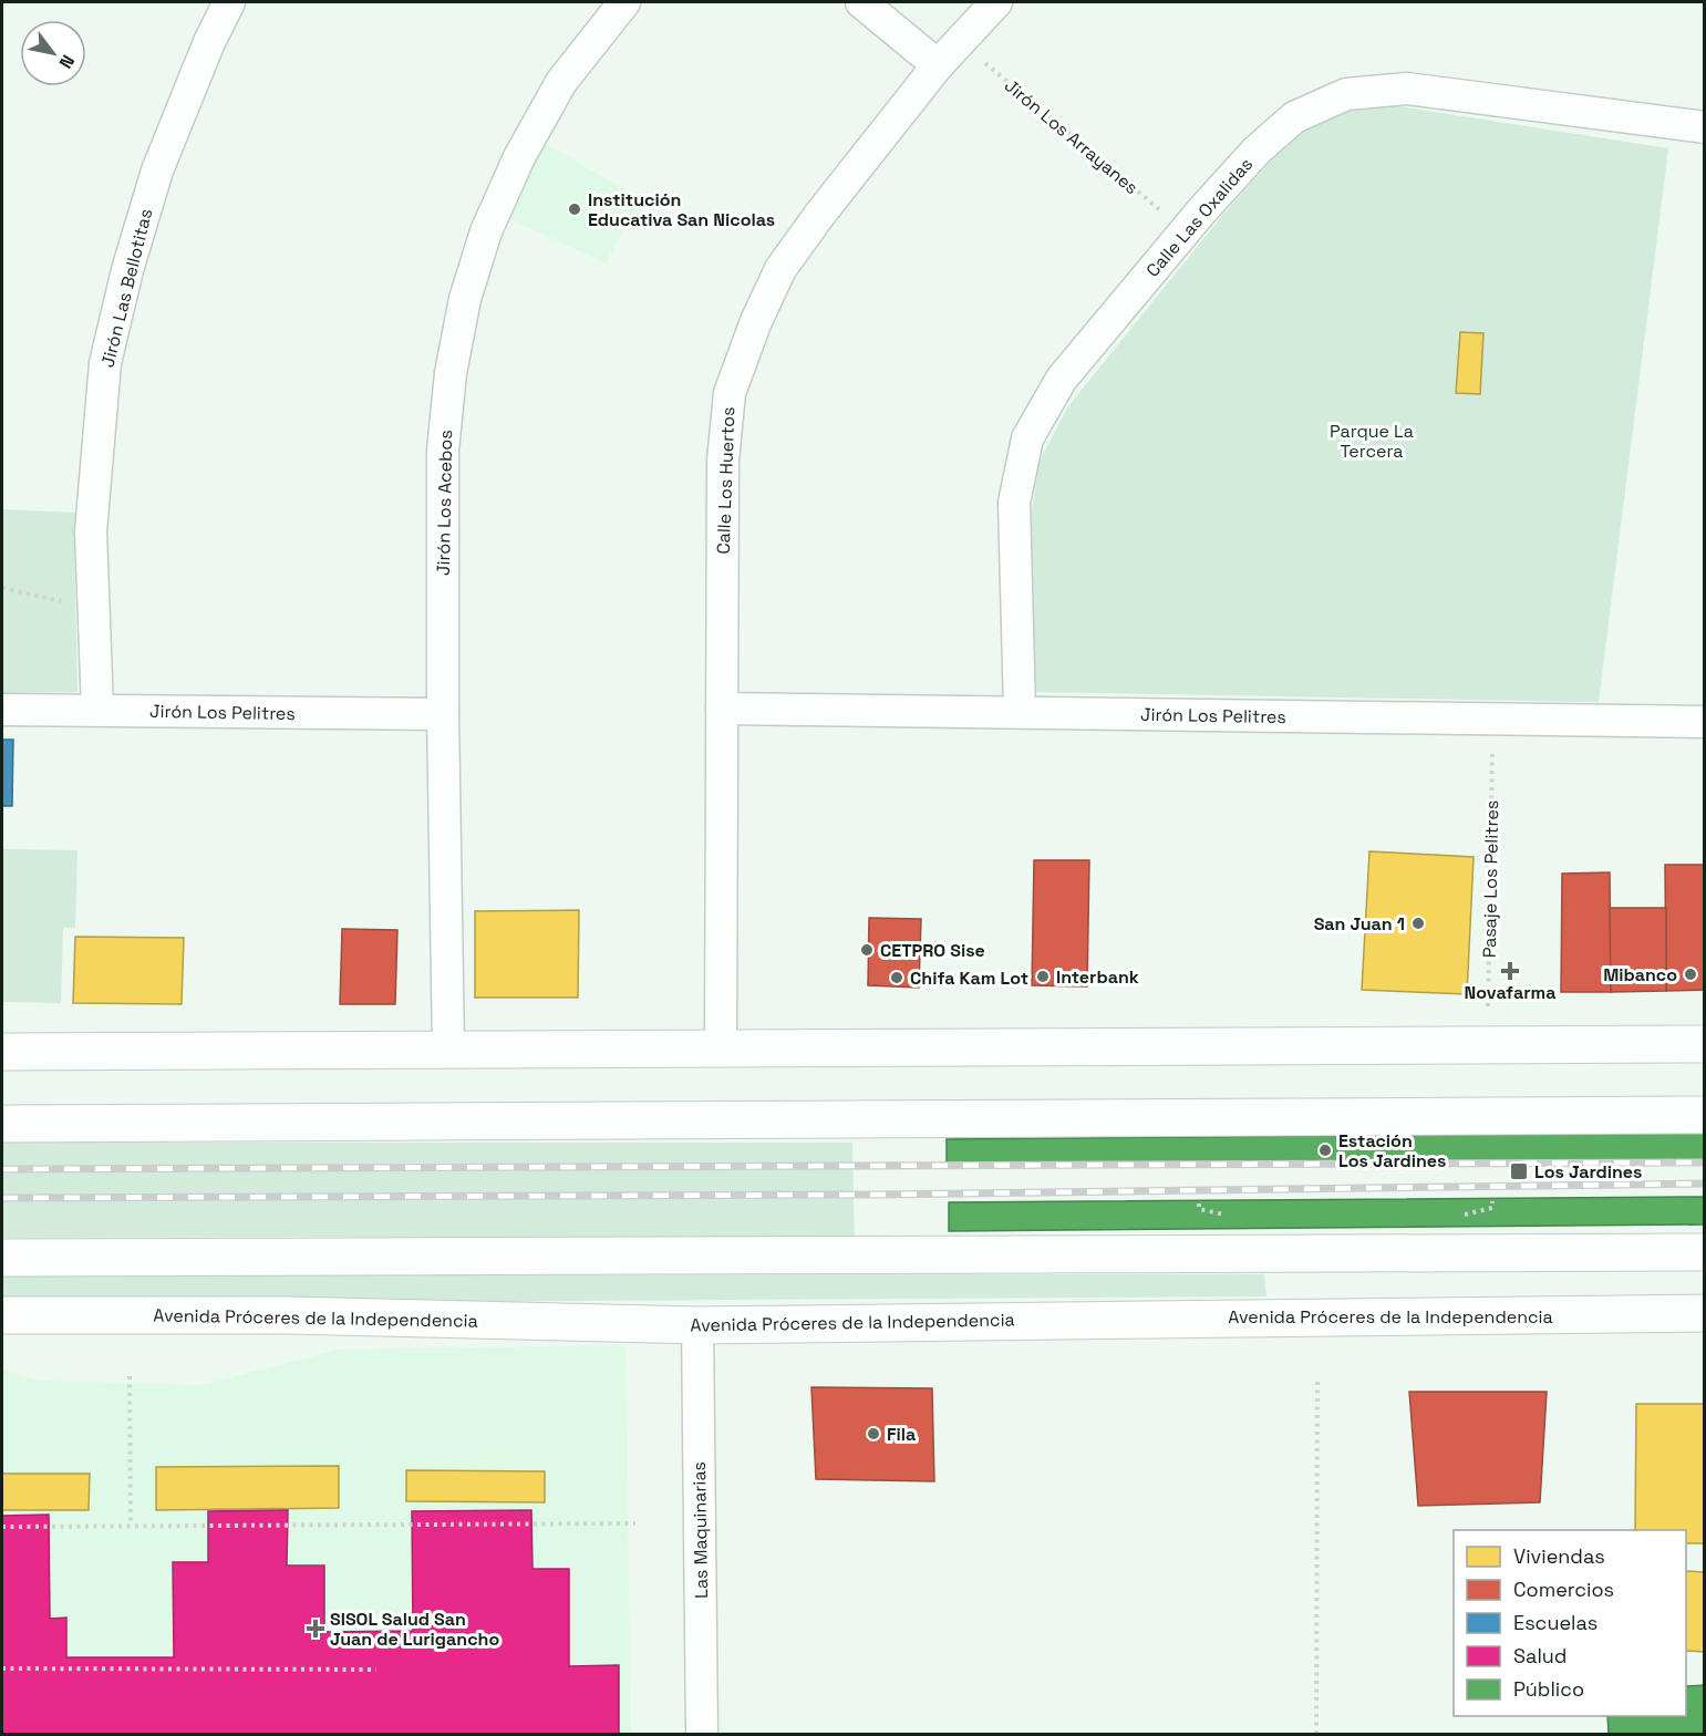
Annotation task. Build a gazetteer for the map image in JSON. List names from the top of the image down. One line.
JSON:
{"streets":{"main road":["Avenida Próceres de la Independencia"],"street":["Calle Las Oxalidas","Jirón Las Bellotitas","Calle Los Huertos","Jirón Los Acebos","Jirón Los Pelitres","Las Maquinarias"],"path":["Jirón Los Arrayanes","Pasaje Los Pelitres"]},"crossings":[["Jirón Los Arrayanes","Calle Las Oxalidas"],["Jirón Los Arrayanes","Calle Los Huertos"],["Calle Las Oxalidas","Jirón Los Pelitres"],["Jirón Las Bellotitas","Jirón Los Pelitres"],["Calle Los Huertos","Jirón Los Pelitres"],["Jirón Los Acebos","Jirón Los Pelitres"],["Avenida Próceres de la Independencia","Las Maquinarias"]],"parks":["Parque La Tercera"],"places":{"other":["Institución Educativa San Nicolas","San Juan 1","CETPRO Sise","Mibanco","Interbank","Chifa Kam Lot","Estación Los Jardines","Fila"],"health":["Novafarma","SISOL Salud San Juan de Lurigancho"],"transit":["Los Jardines"]},"legend":["Viviendas","Comercios","Escuelas","Salud","Público"],"north":"bottom right"}
